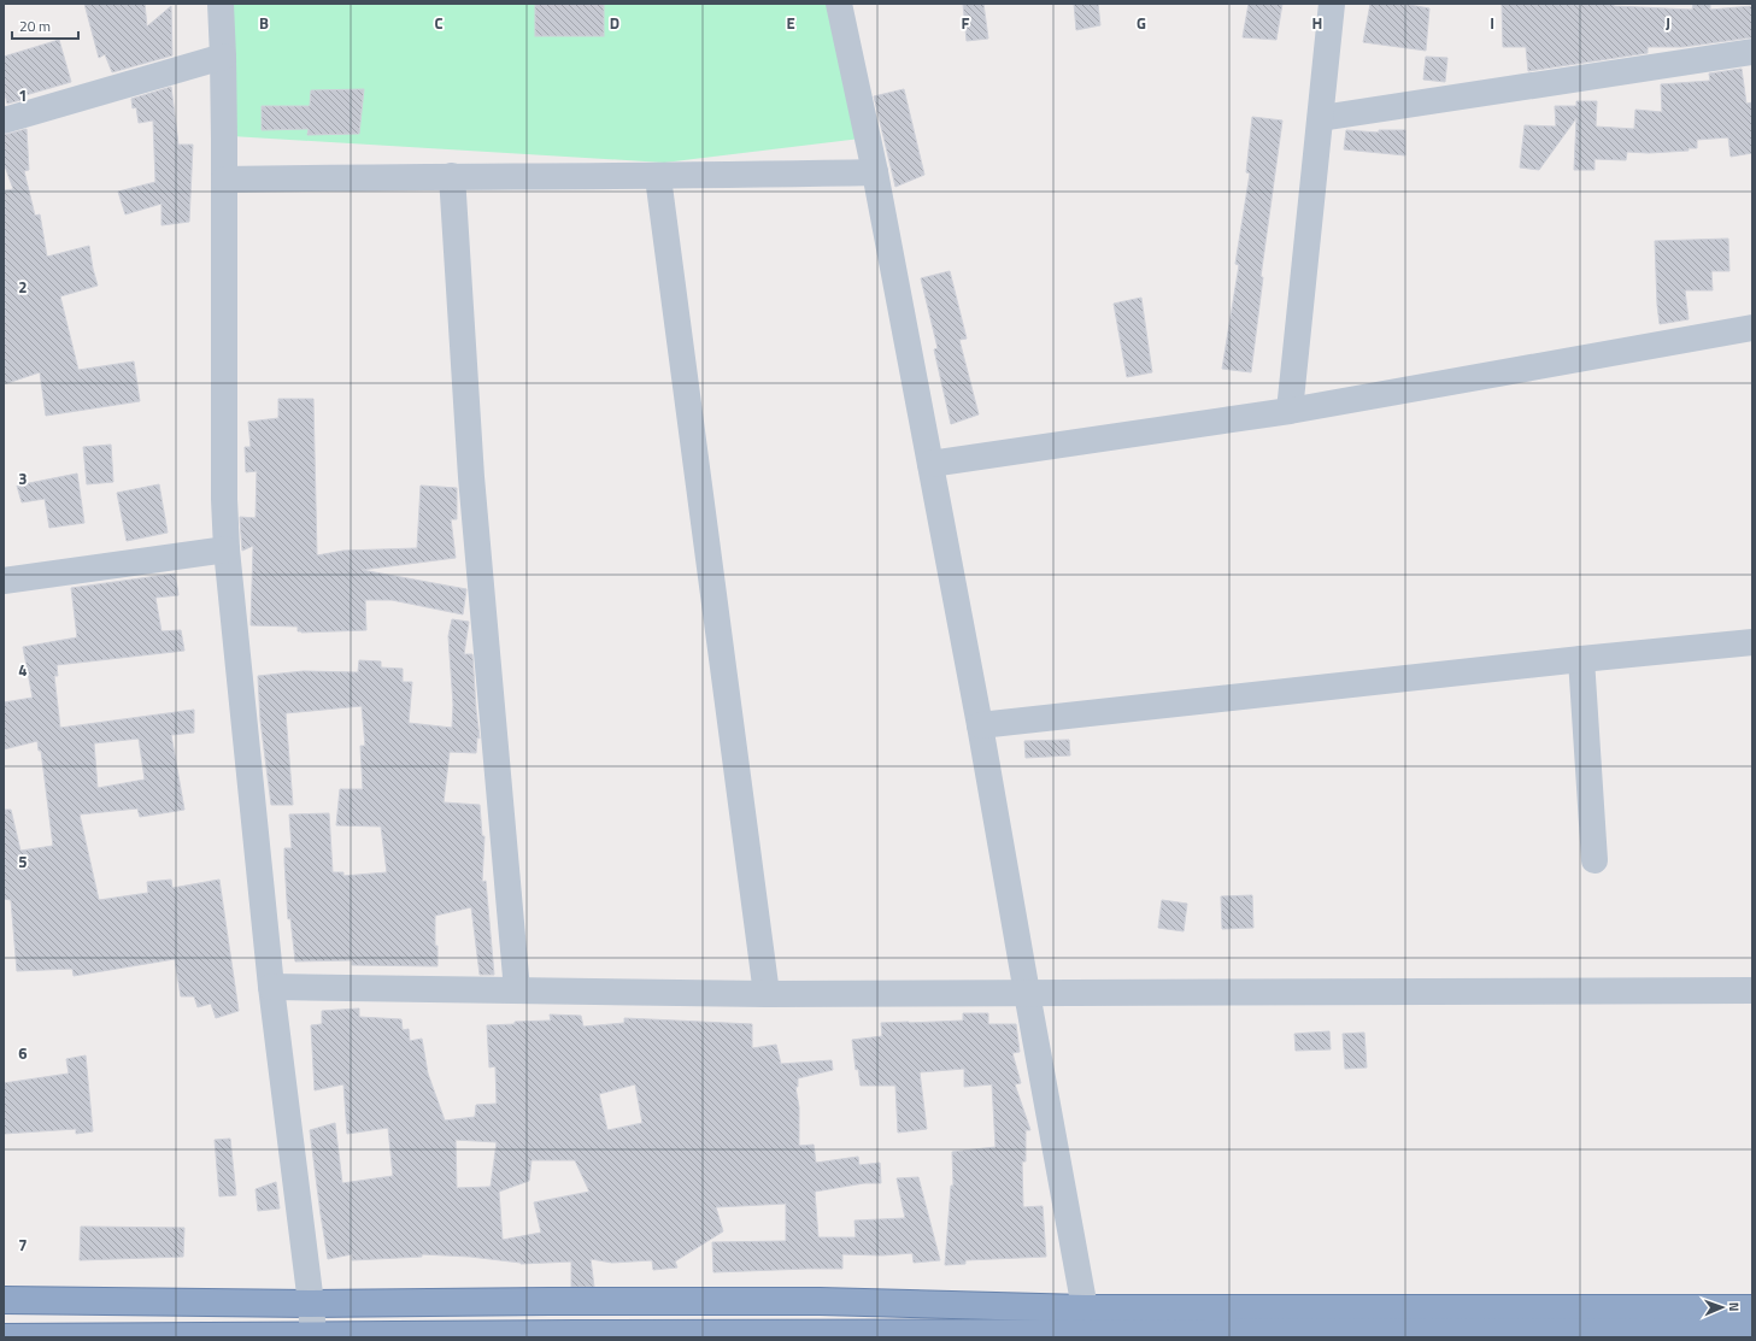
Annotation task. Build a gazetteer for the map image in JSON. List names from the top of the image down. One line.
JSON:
{"scale_bar":"20 m","north":"right","grid":{"columns":["B","C","D","E","F","G","H","I","J"],"rows":["1","2","3","4","5","6","7"]}}
